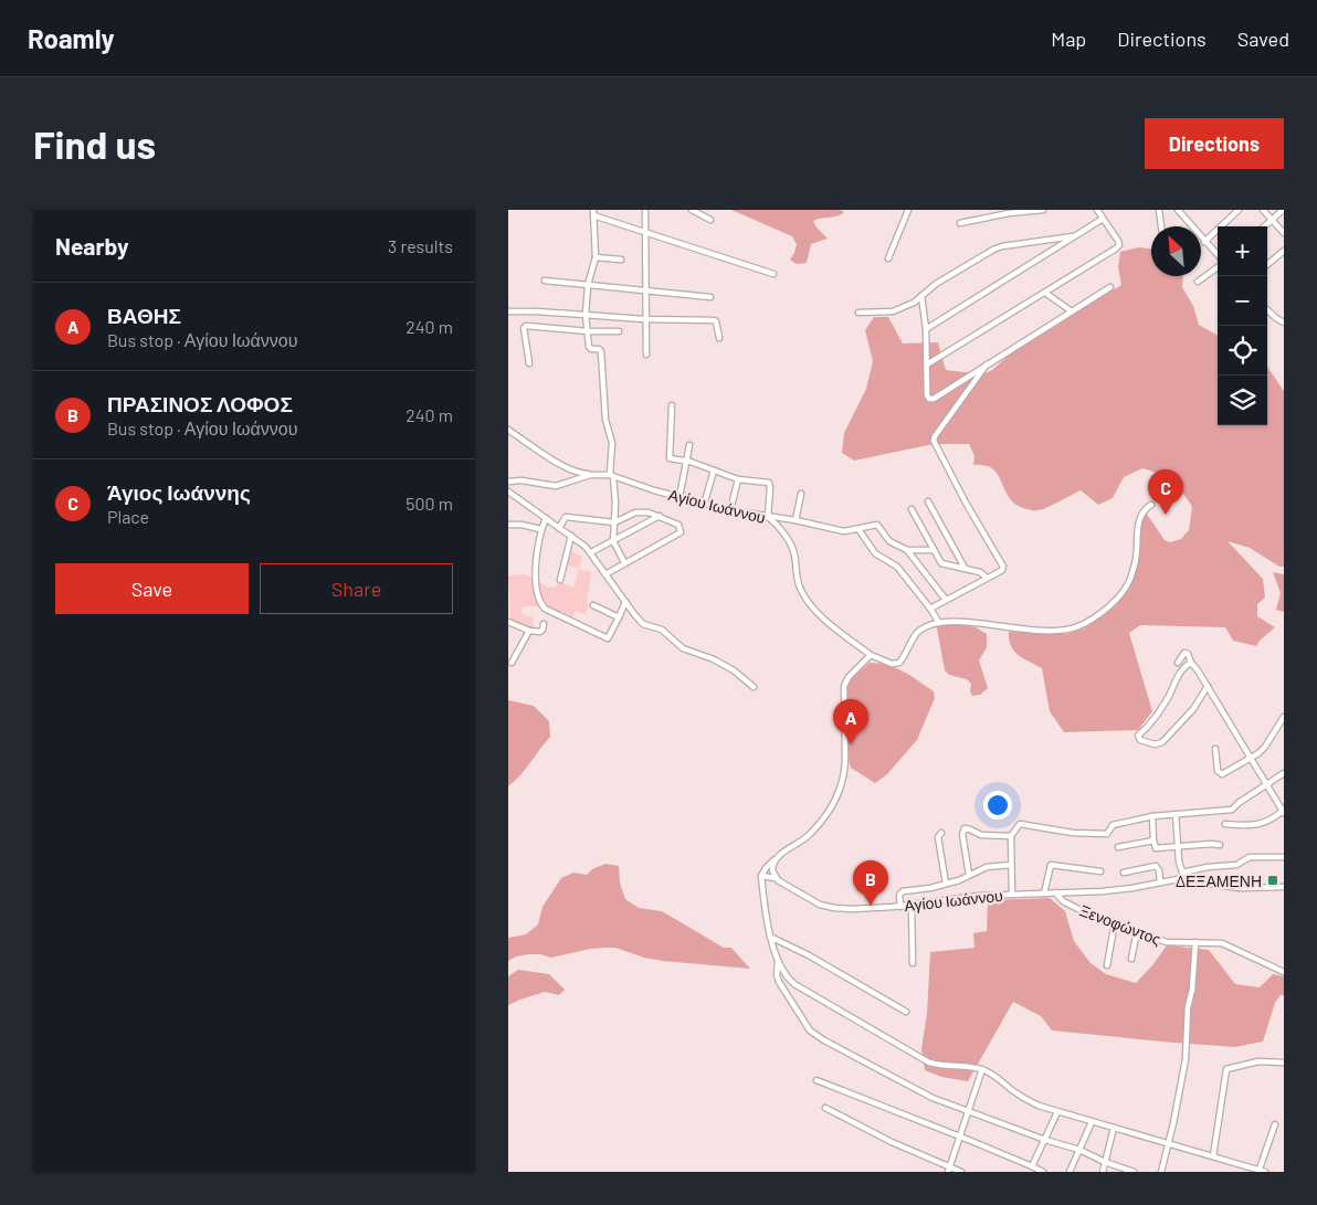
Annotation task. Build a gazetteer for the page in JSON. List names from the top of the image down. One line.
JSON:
{"streets":{"street":["Αγίου Ιωάννου","Ξενοφώντος"]},"crossings":[["Αγίου Ιωάννου","Ξενοφώντος"]],"places":{"transit":["ΔΕΞΑΜΕΝΗ"]},"north":"top left","page":{"header":"Roamly","nav":["Map","Directions","Saved"],"buttons":["Directions",["Save","Share"]],"title":"Find us","heading":["Nearby","3 results"],"map_buttons":["+","−"],"list":[{"mark":"A","name":"ΒΑΘΗΣ","note":"Bus stop · Αγίου Ιωάννου","value":"240 m"},{"mark":"B","name":"ΠΡΑΣΙΝΟΣ ΛΟΦΟΣ","note":"Bus stop · Αγίου Ιωάννου","value":"240 m"},{"mark":"C","name":"Άγιος Ιωάννης","note":"Place","value":"500 m"}],"pins":["C","A","B"]}}
